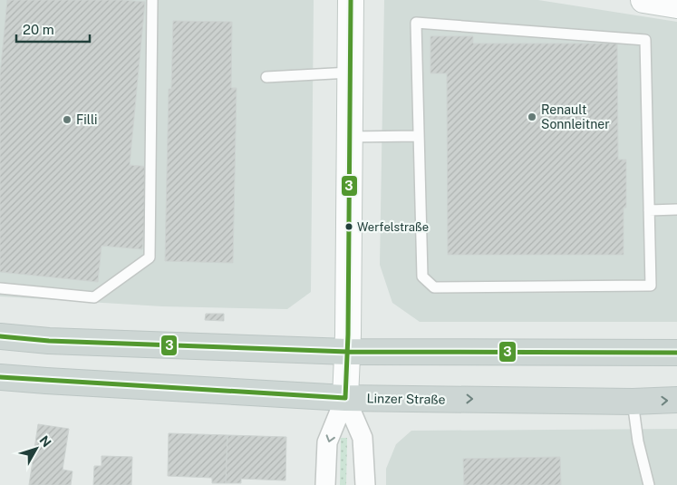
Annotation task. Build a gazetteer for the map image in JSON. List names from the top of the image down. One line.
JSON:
{"streets":{"main road":["Linzer Straße"]},"places":["Renault Sonnleitner","Filli","Werfelstraße"],"lines":["transit line 3"],"scale_bar":"20 m","north":"top right"}
